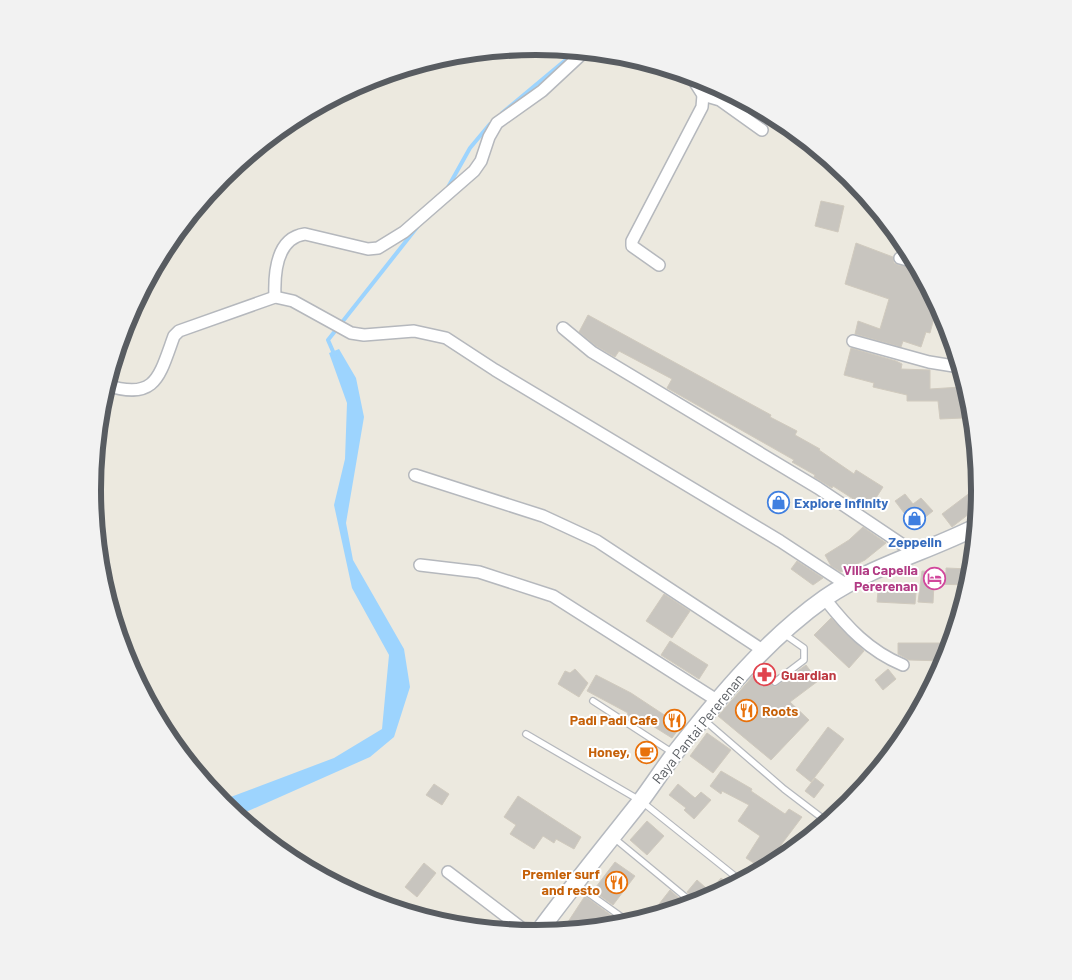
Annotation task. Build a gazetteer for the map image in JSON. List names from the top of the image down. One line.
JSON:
{"streets":{"street":["Raya Pantai Pererenan"]},"places":{"shop":["Explore Infinity","Zeppelin"],"hotel":["Villa Capella Pererenan"],"pharmacy":["Guardian"],"restaurant":["Roots","Padi Padi Cafe","Premier surf and resto"],"cafe":["Honey,"]}}
